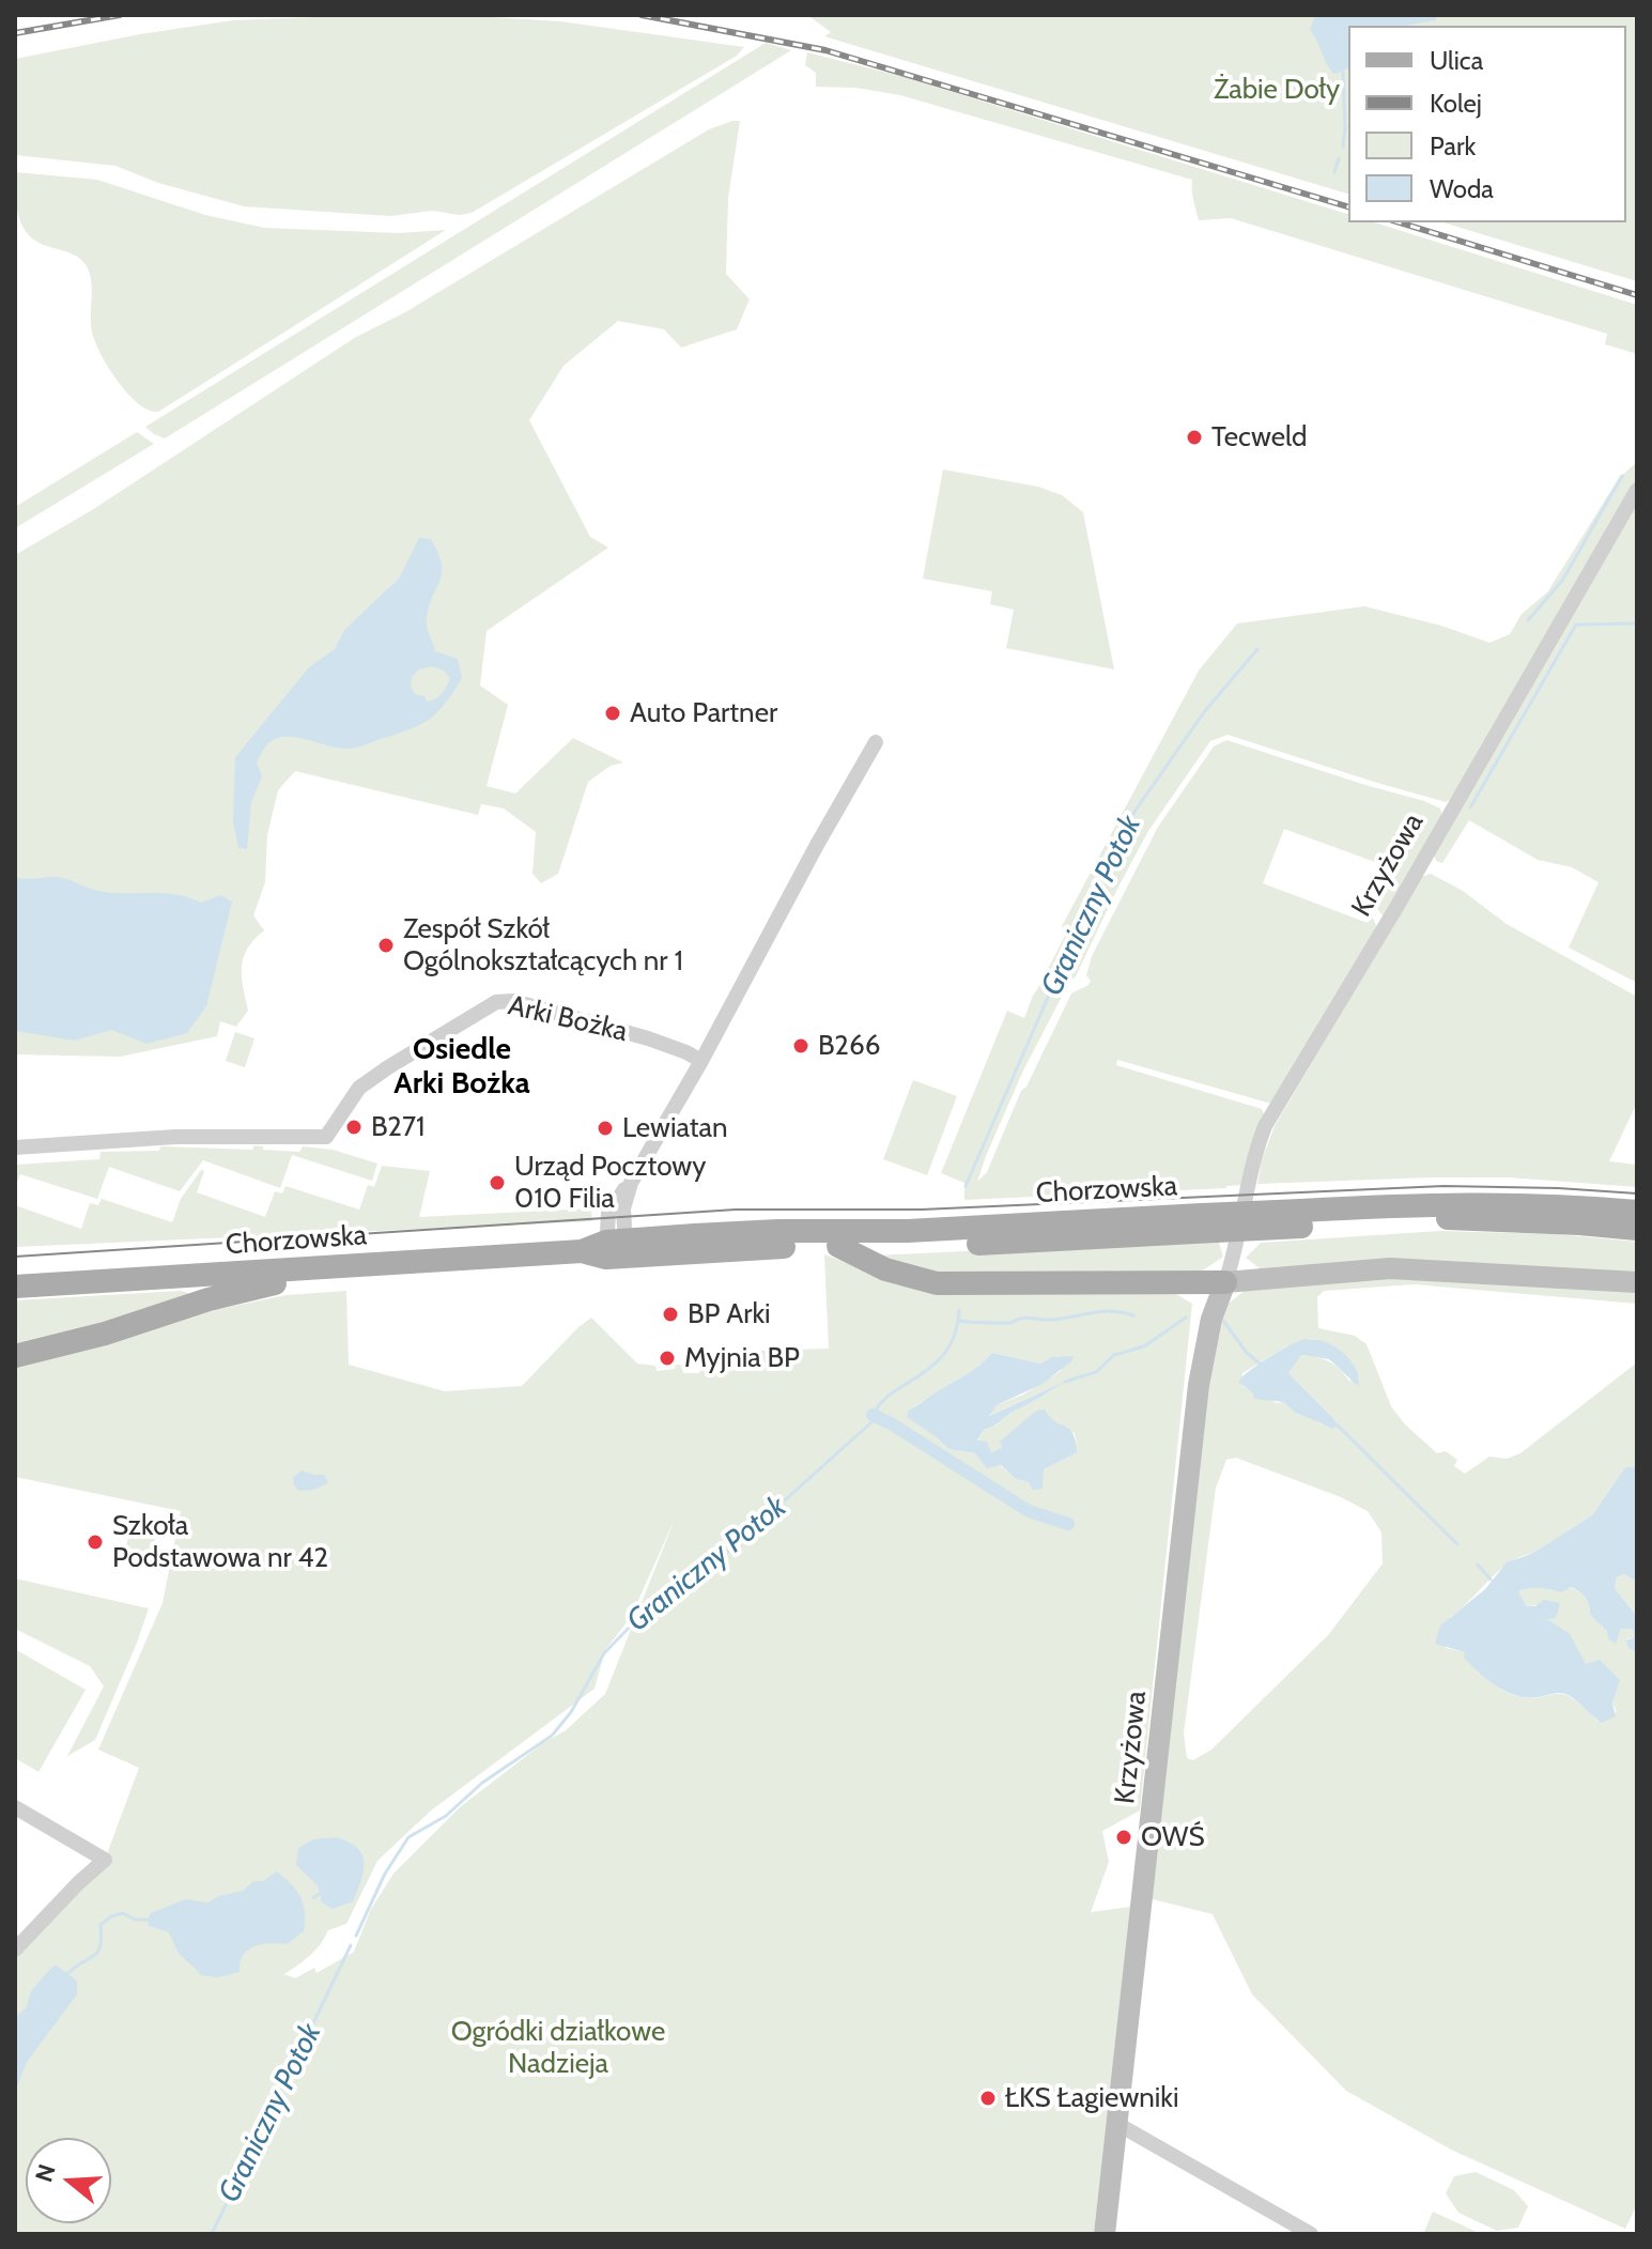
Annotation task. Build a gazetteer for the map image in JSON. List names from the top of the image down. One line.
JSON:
{"streets":{"main road":["Chorzowska"],"street":["Krzyżowa","Arki Bożka"]},"districts":["Osiedle Arki Bożka"],"water":["Graniczny Potok"],"parks":["Żabie Doły","Ogródki działkowe Nadzieja"],"places":["Tecweld","Auto Partner","Zespół Szkół Ogólnokształcących nr 1","B266","B271","Lewiatan","Urząd Pocztowy 010 Filia","BP Arki","Myjnia BP","Szkoła Podstawowa nr 42","OWŚ","ŁKS Łagiewniki"],"legend":["Ulica","Kolej","Park","Woda"],"north":"left"}
